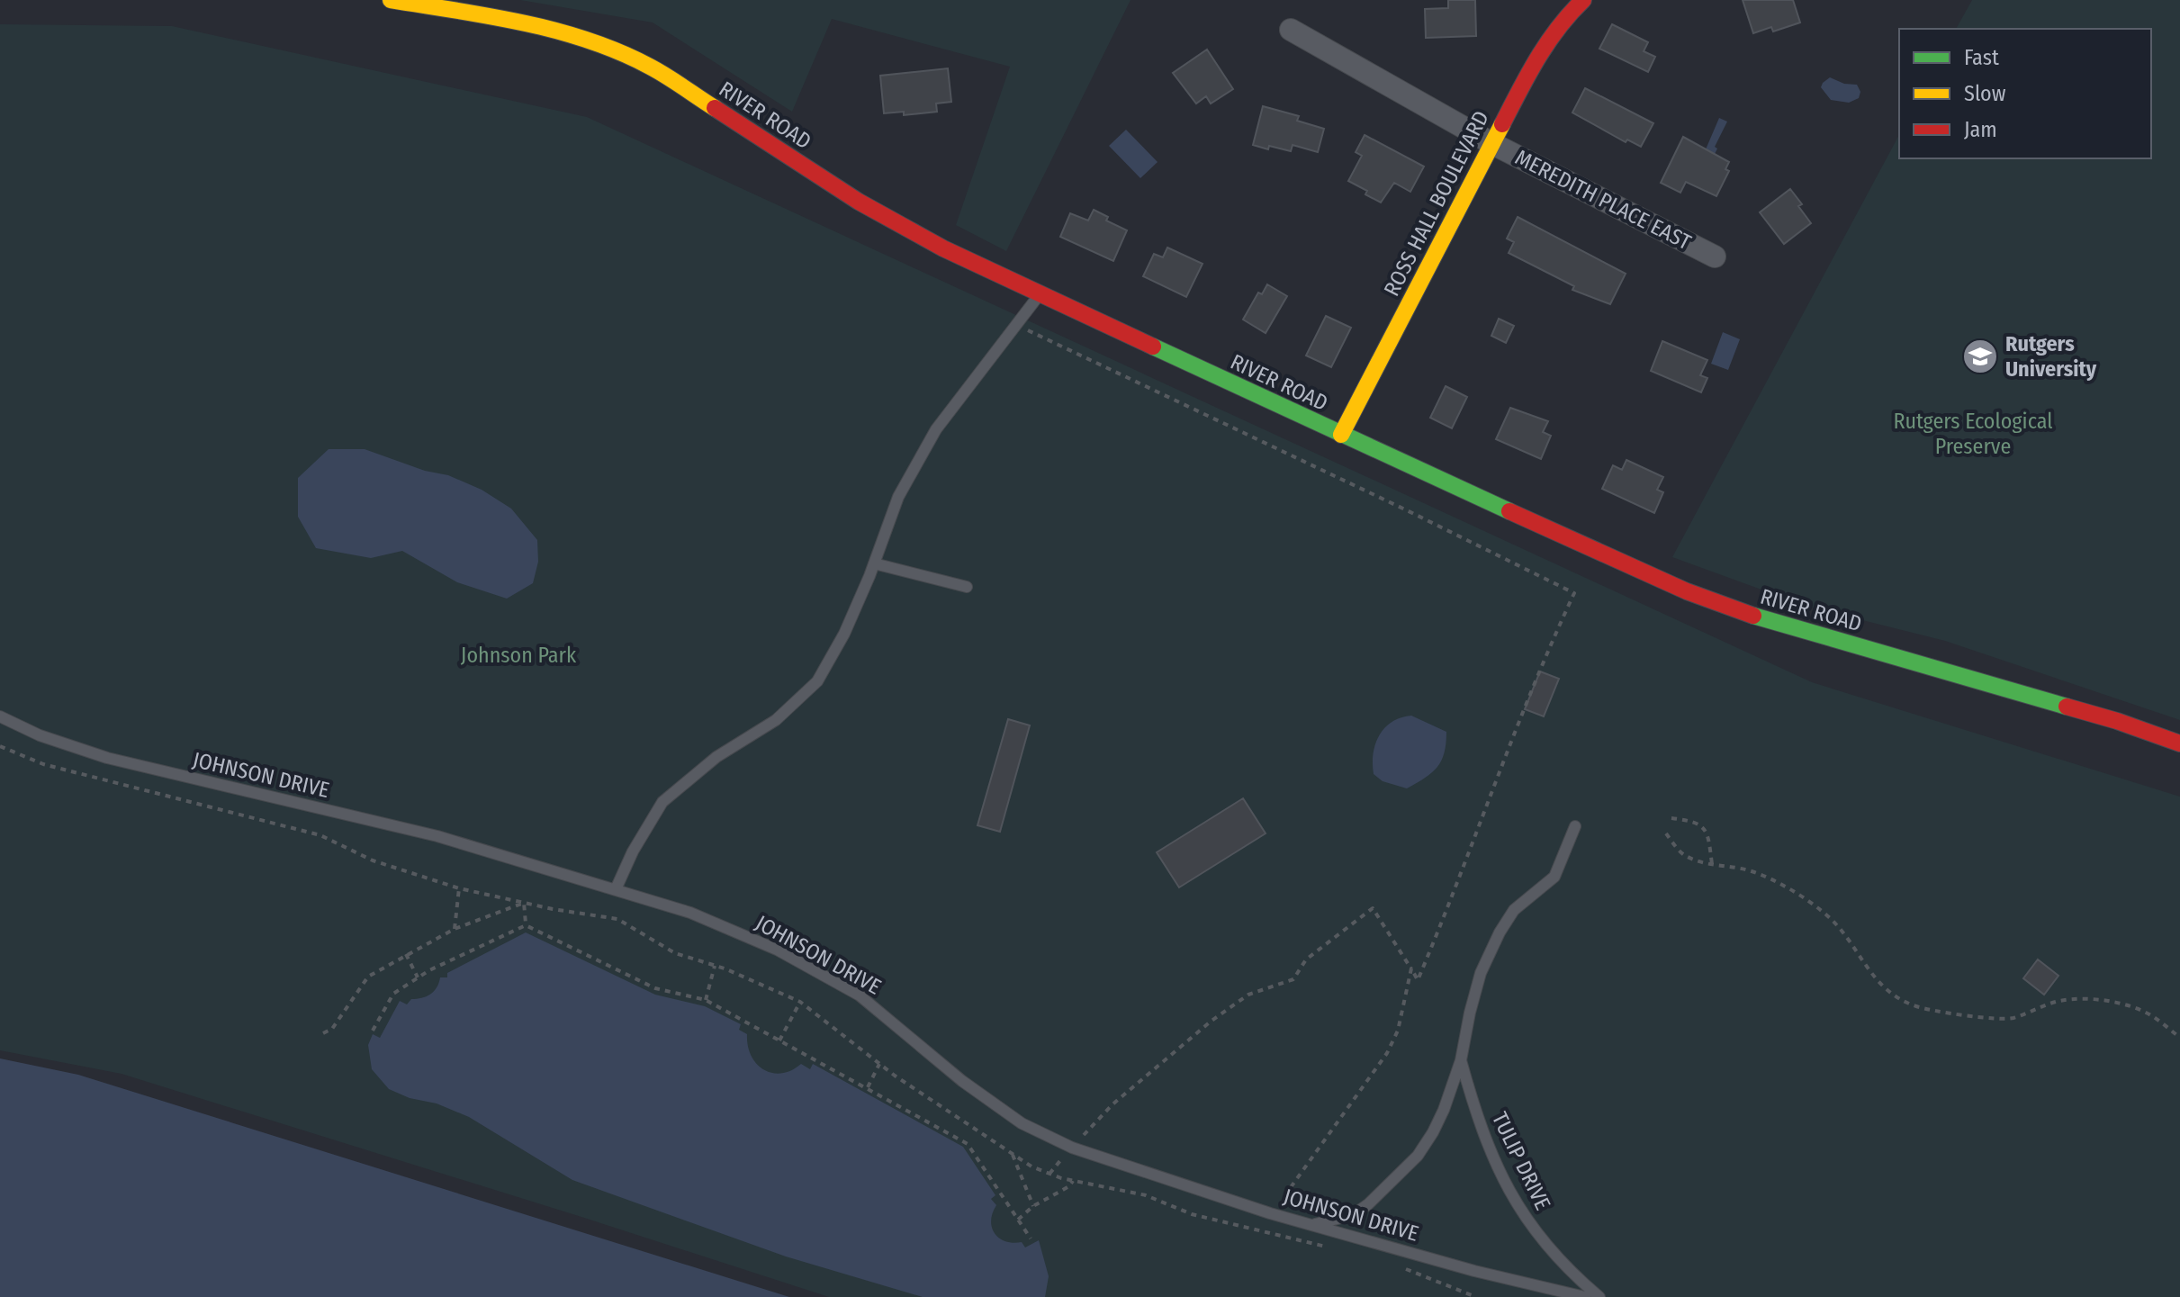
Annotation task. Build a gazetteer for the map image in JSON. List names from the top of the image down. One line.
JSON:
{"streets":{"street":["RIVER ROAD","MEREDITH PLACE EAST","ROSS HALL BOULEVARD"],"lane":["JOHNSON DRIVE","TULIP DRIVE"]},"crossings":[["RIVER ROAD","ROSS HALL BOULEVARD"],["MEREDITH PLACE EAST","ROSS HALL BOULEVARD"],["JOHNSON DRIVE","TULIP DRIVE"]],"parks":["Rutgers Ecological Preserve","Johnson Park"],"places":{"school or university":["Rutgers University"]},"legend":["Fast","Slow","Jam"]}
